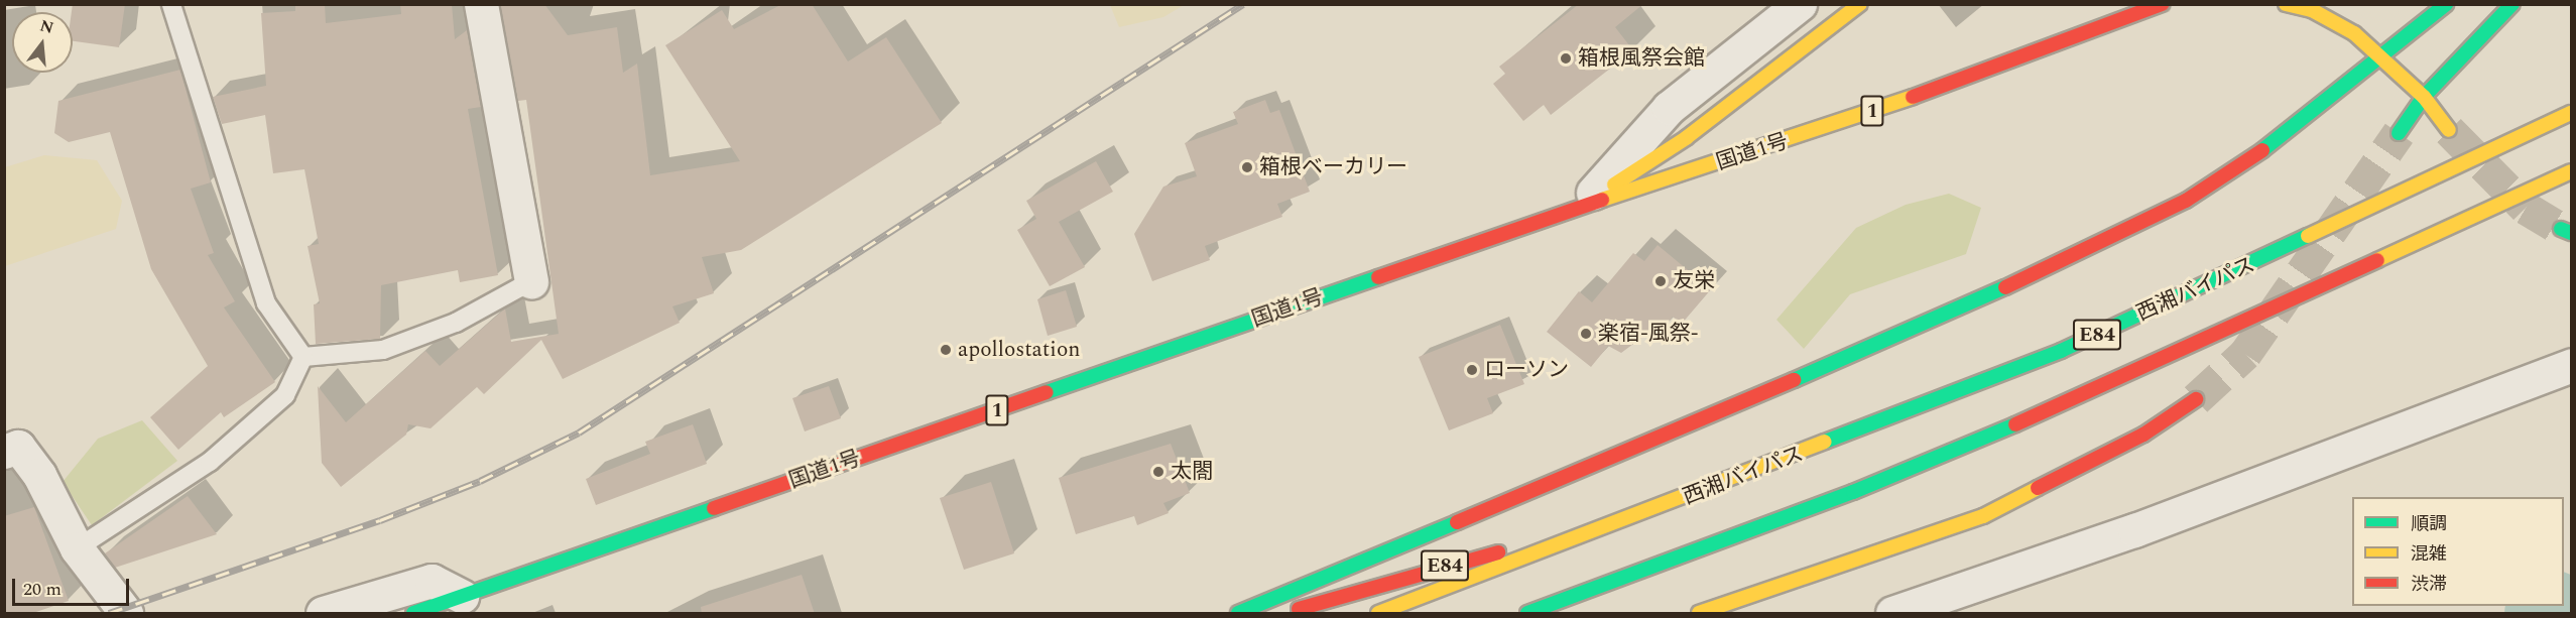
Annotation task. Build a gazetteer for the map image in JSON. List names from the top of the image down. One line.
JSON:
{"streets":{"highway":["1","国道1号","西湘バイパス","E84"]},"crossings":[["西湘バイパス","E84"]],"places":["箱根風祭会館","箱根ベーカリー","友栄","楽宿-風祭-","apollostation","ローソン","太閤"],"legend":["順調","混雑","渋滞"],"scale_bar":"20 m","north":"top"}
